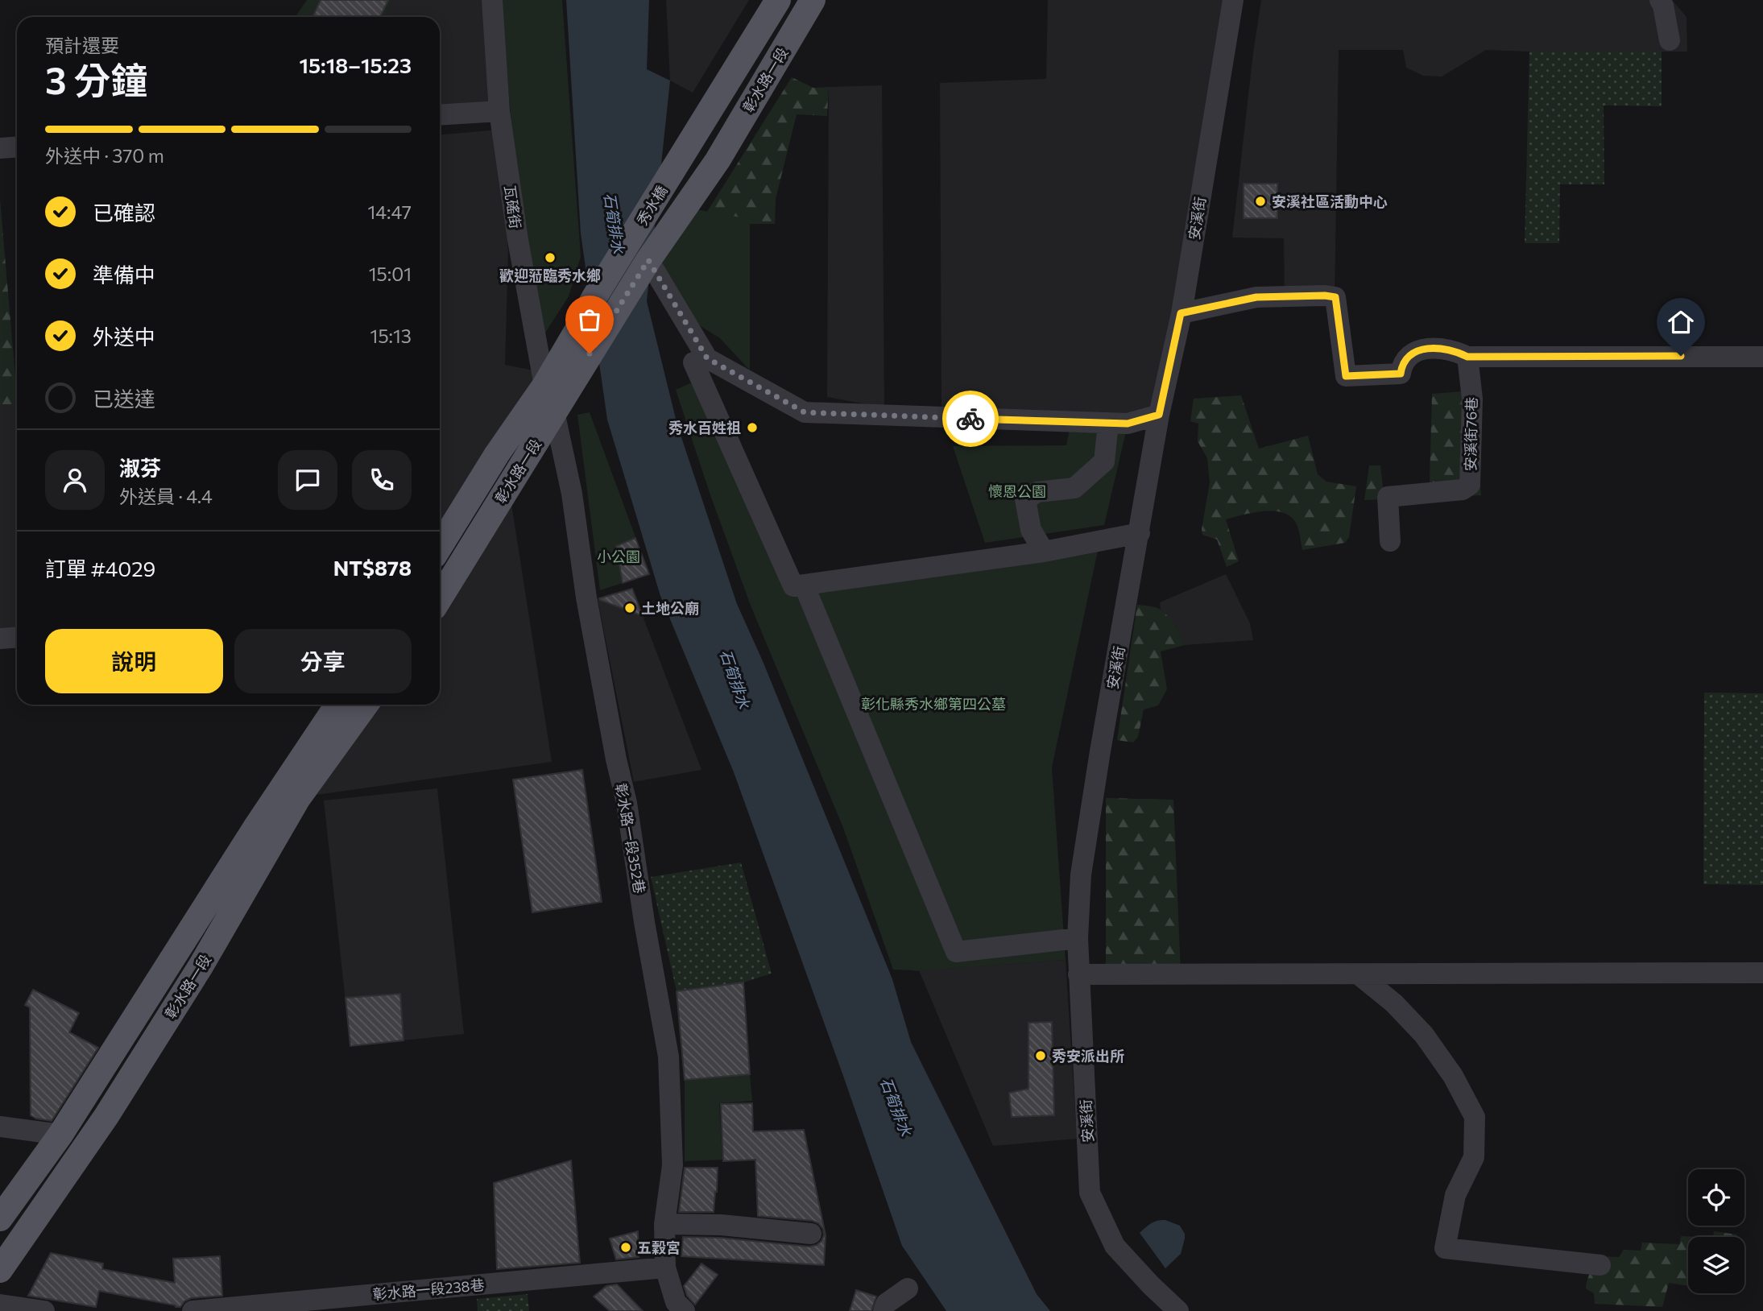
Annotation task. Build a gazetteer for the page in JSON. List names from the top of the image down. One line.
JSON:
{"streets":{"main road":["彰水路一段","秀水橋"],"street":["瓦磘街","安溪街","安溪街76巷","彰水路一段352巷","彰水路一段238巷"]},"crossings":[["彰水路一段","秀水橋"],["彰水路一段","瓦磘街"],["彰水路一段","彰水路一段352巷"],["秀水橋","瓦磘街"],["瓦磘街","彰水路一段352巷"],["彰水路一段352巷","彰水路一段238巷"]],"water":["石筍排水"],"parks":["懷恩公園","小公園","彰化縣秀水鄉第四公墓"],"places":["安溪社區活動中心","歡迎蒞臨秀水鄉","秀水百姓祖","土地公廟","秀安派出所","五穀宮"],"page":{"heading":["3 分鐘","預計還要","15:18–15:23"],"panel":["淑芬","外送員 · 4.4","訂單 #4029","NT$878"],"bar":"外送中 · 370 m","list":[["已確認","14:47"],["準備中","15:01"],["外送中","15:13"],"已送達"],"buttons":["說明","分享"]}}
